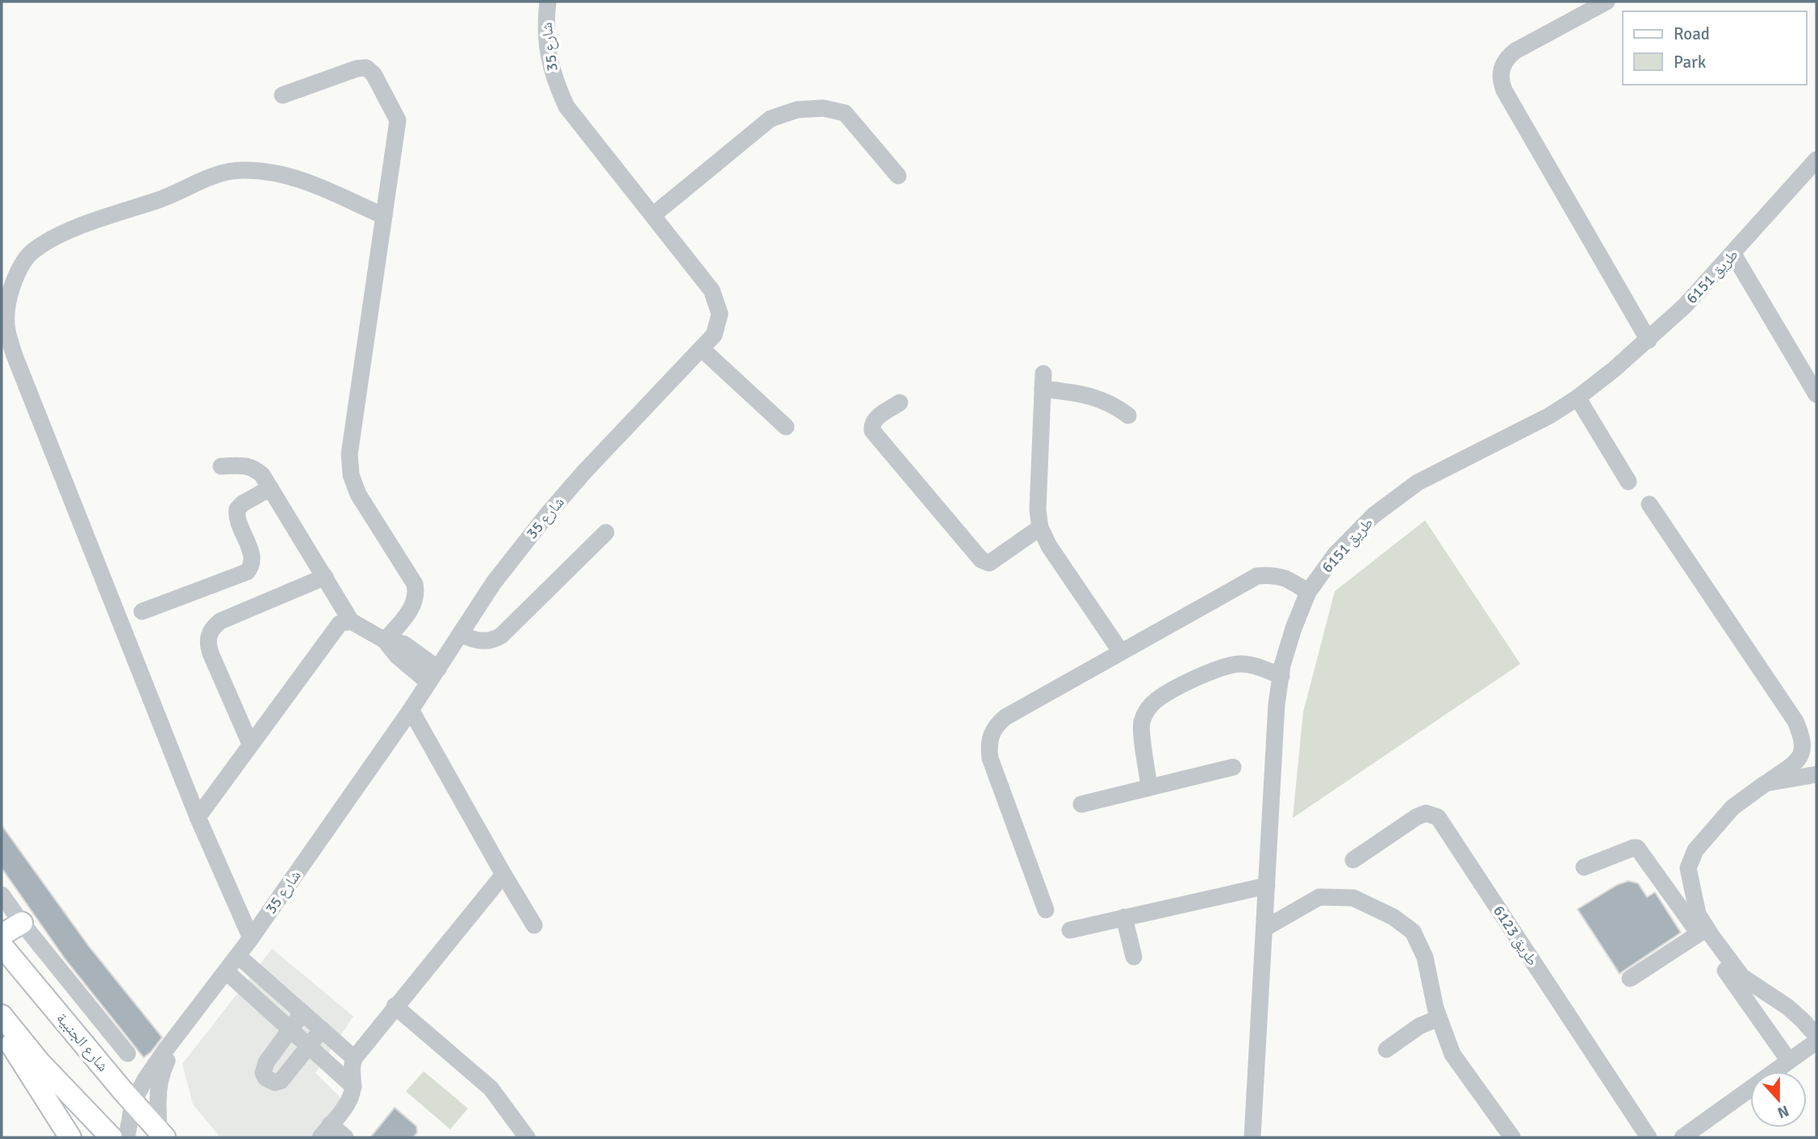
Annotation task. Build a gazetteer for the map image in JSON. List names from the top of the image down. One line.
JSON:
{"streets":{"main road":["شارع الجنبية"],"street":["شارع 35","طريق 6151","طريق 6123"]},"crossings":[["شارع 35","شارع الجنبية"]],"legend":["Road","Park"],"north":"bottom"}
